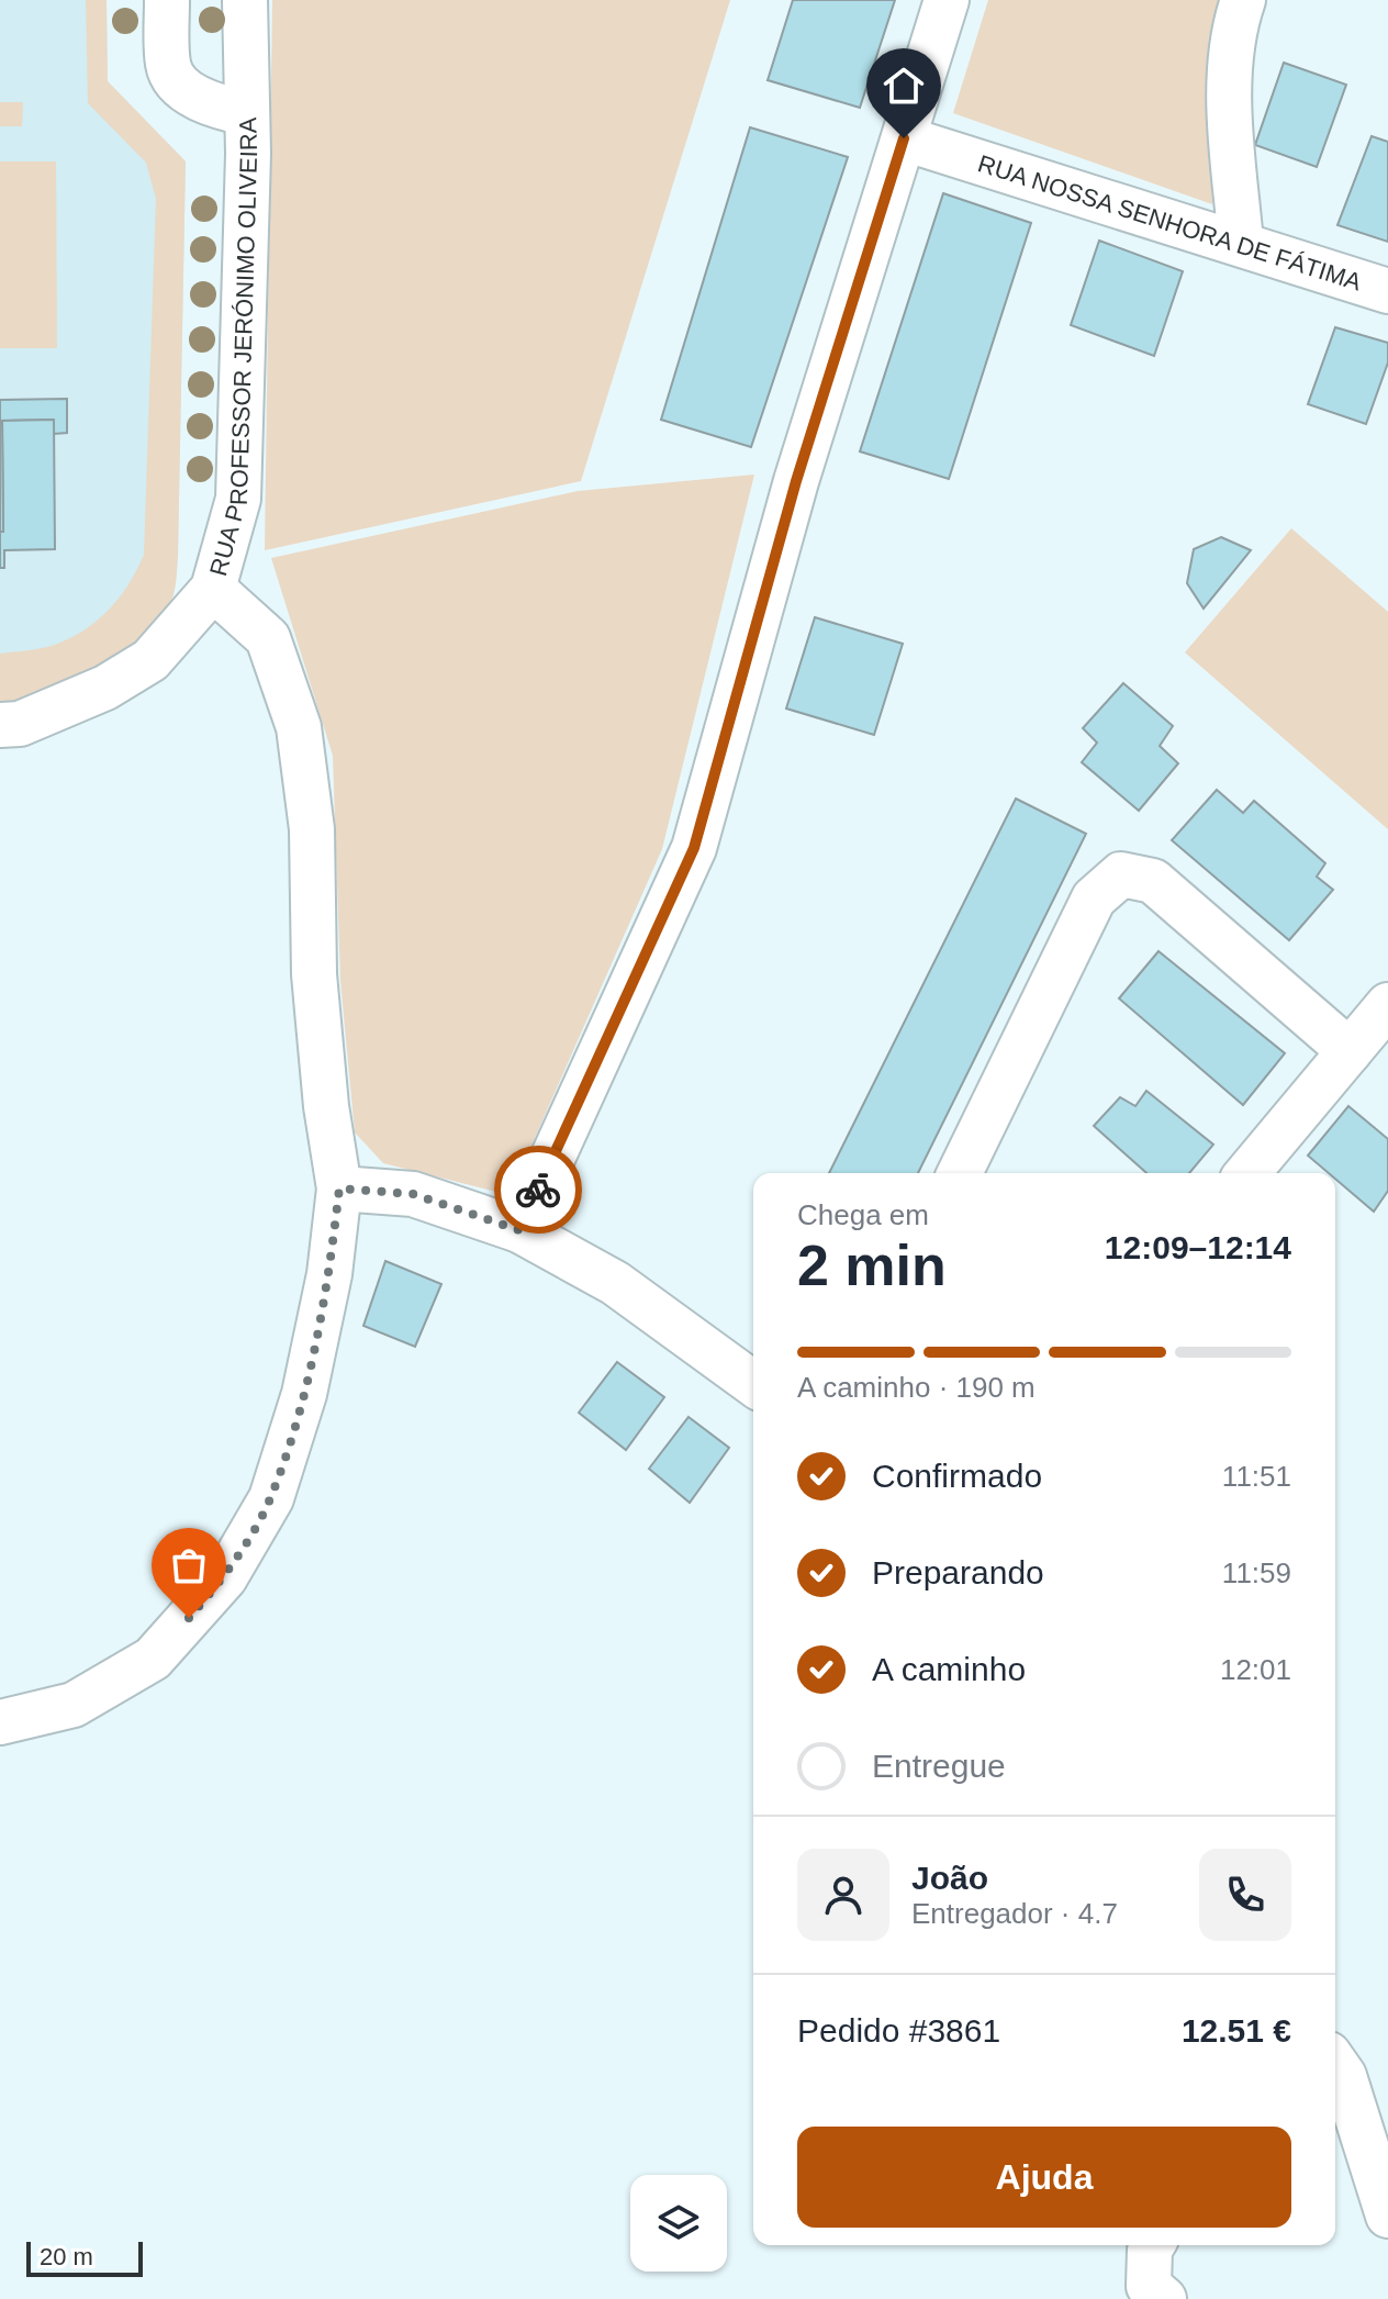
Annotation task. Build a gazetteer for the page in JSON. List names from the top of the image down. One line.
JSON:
{"streets":{"street":["RUA NOSSA SENHORA DE FÁTIMA","RUA PROFESSOR JERÓNIMO OLIVEIRA"]},"scale_bar":"20 m","page":{"heading":["2 min","Chega em","12:09–12:14"],"panel":["João","Entregador · 4.7","Pedido #3861","12.51 €"],"bar":"A caminho · 190 m","list":[["Confirmado","11:51"],["Preparando","11:59"],["A caminho","12:01"],"Entregue"],"buttons":"Ajuda","scale":"20 m"}}
